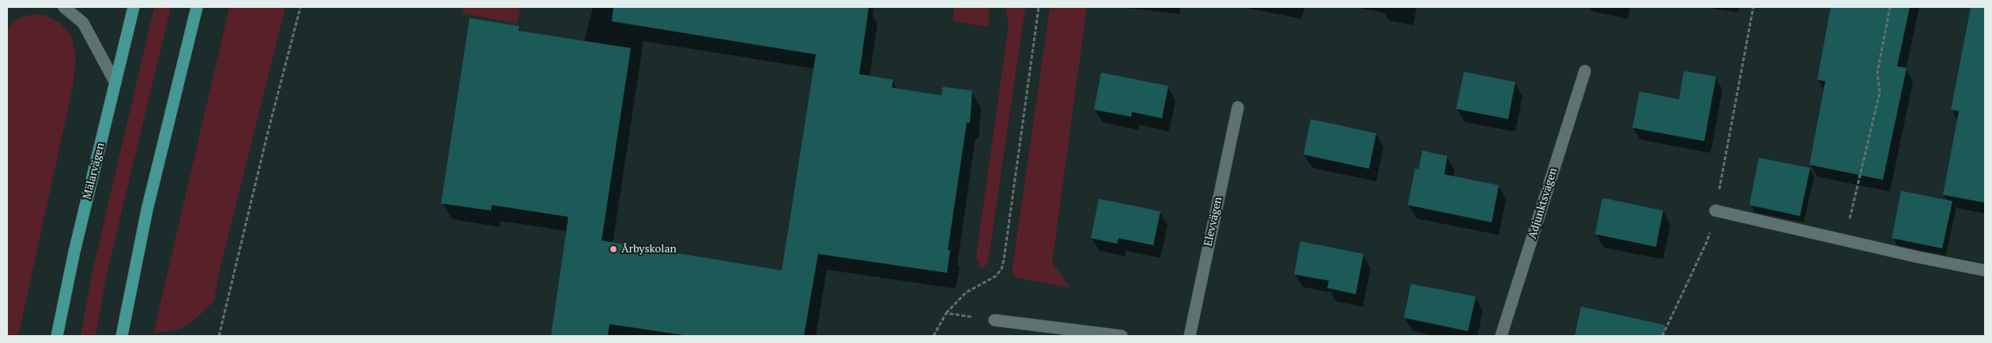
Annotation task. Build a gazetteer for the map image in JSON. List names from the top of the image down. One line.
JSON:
{"streets":{"main road":["Mälarvägen"],"street":["Adjunktsvägen","Elevvägen"]},"places":["Årbyskolan"]}
